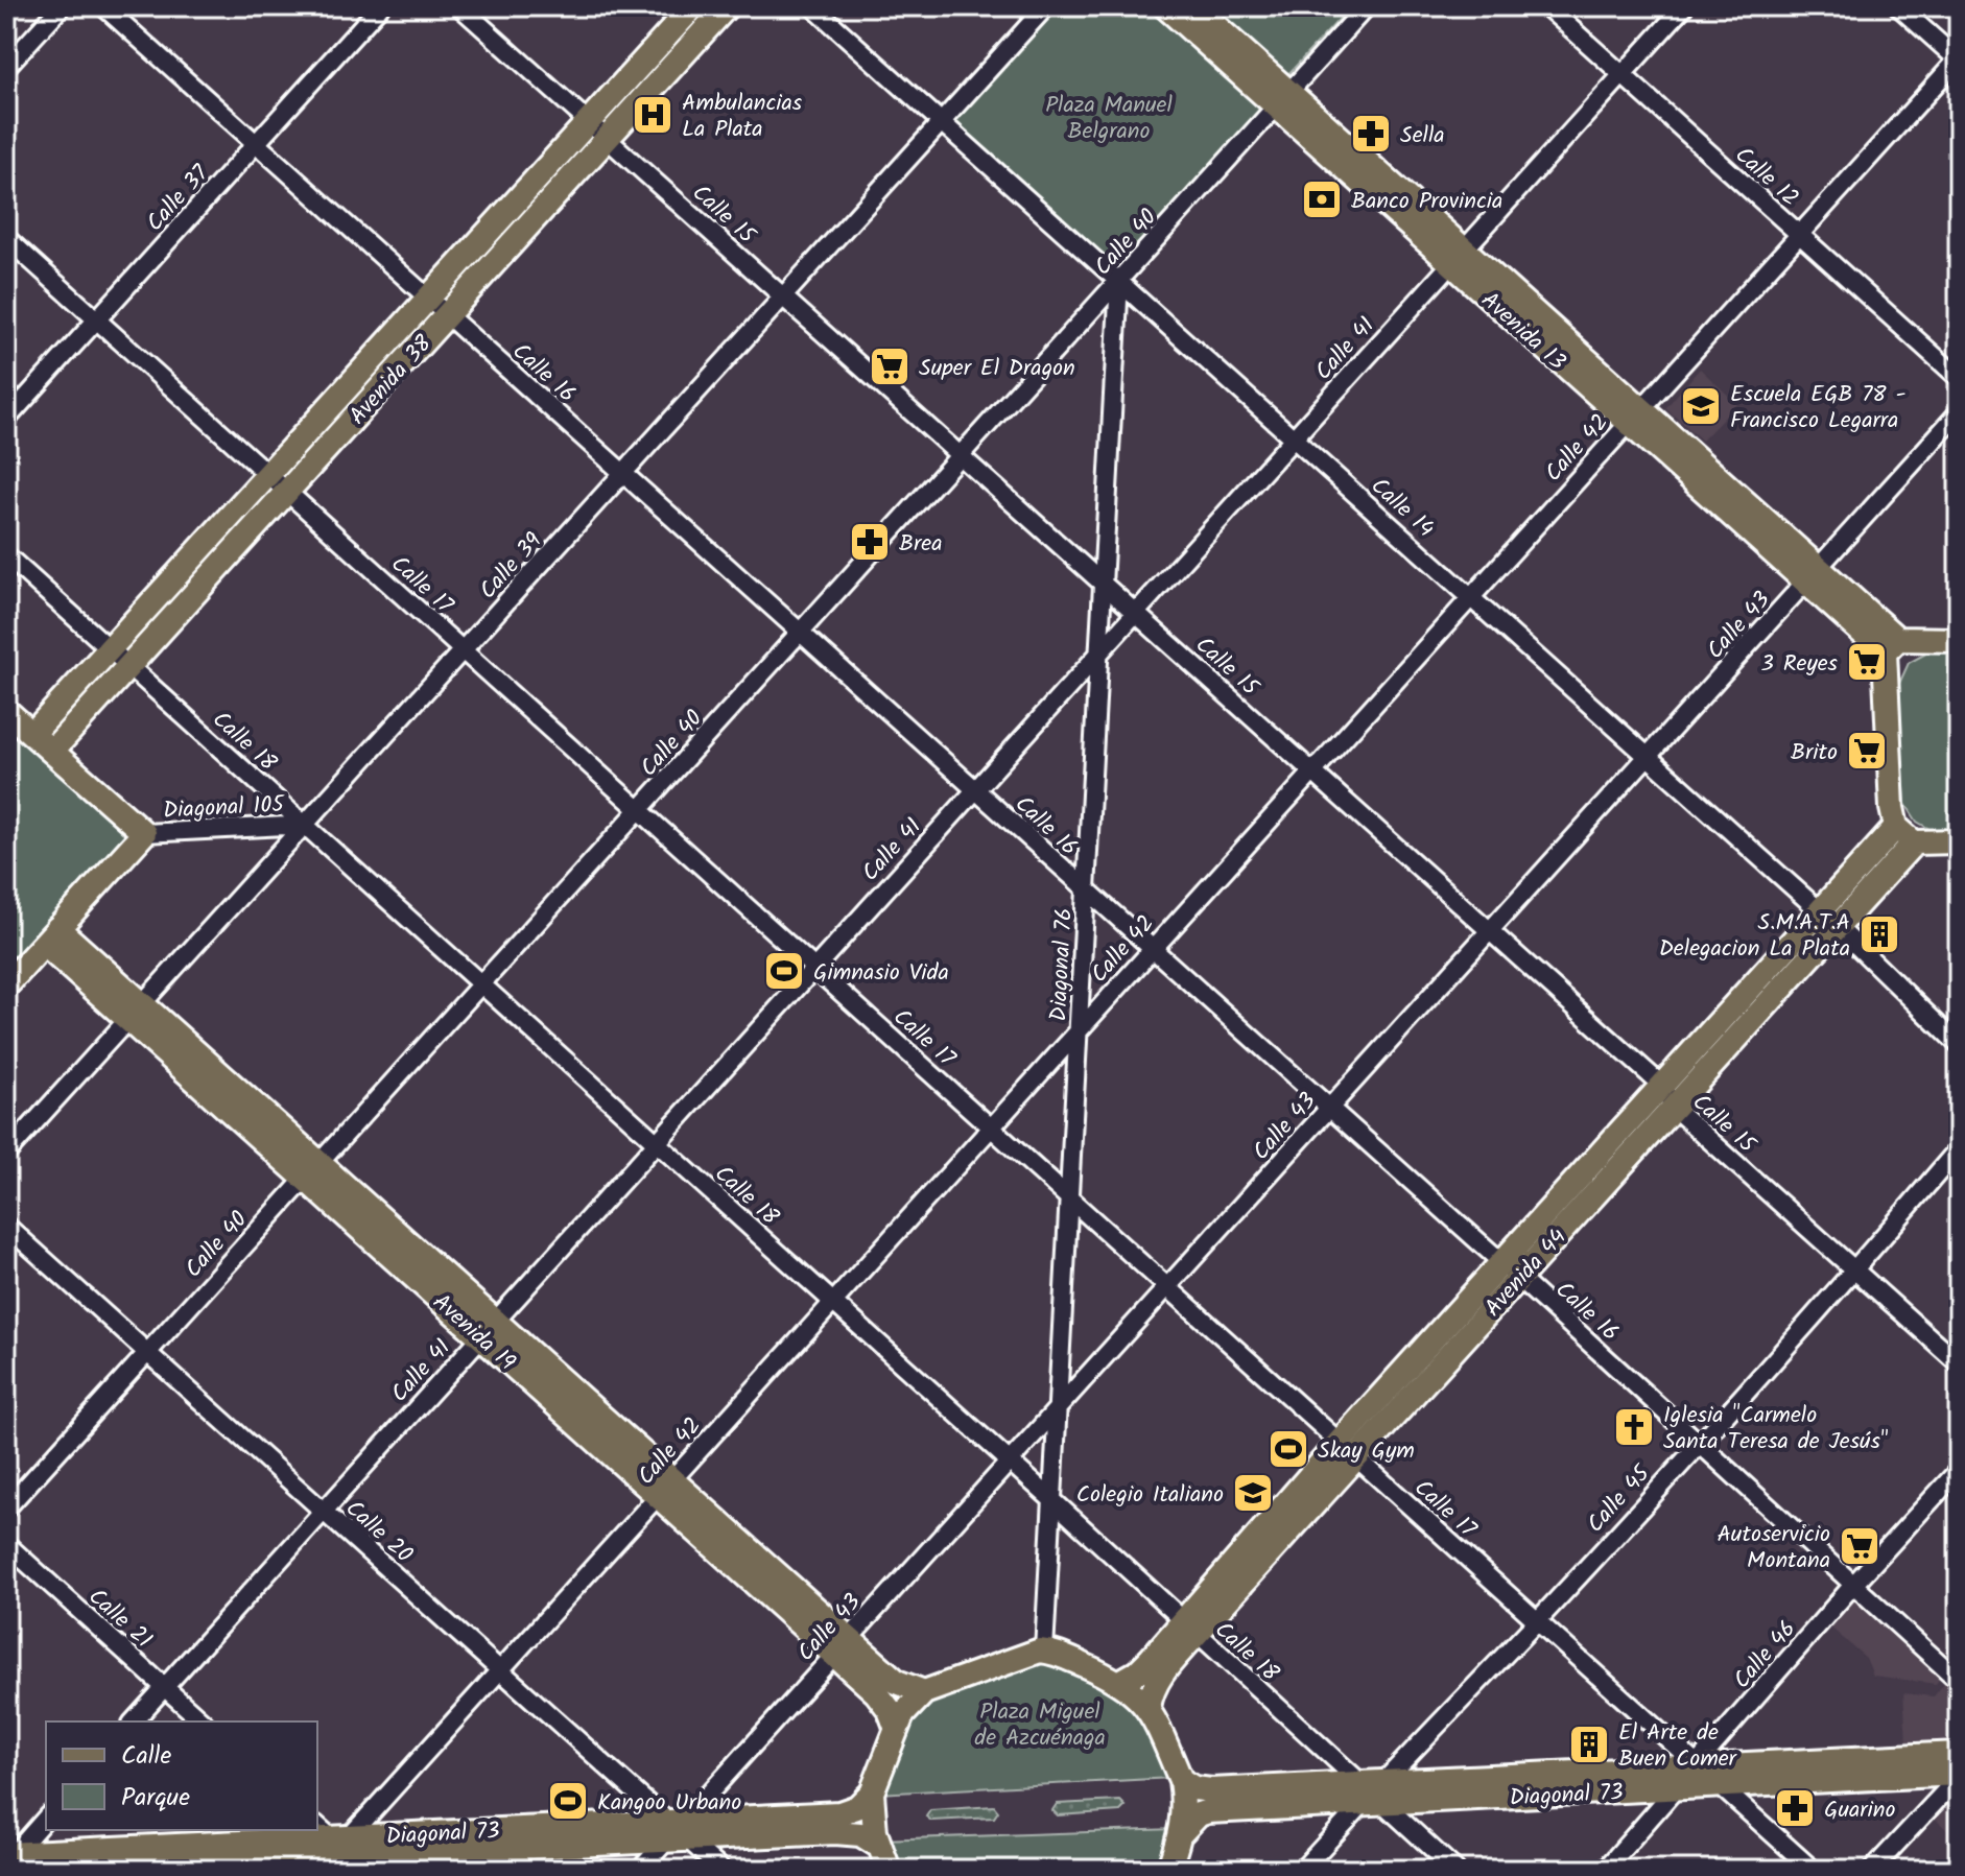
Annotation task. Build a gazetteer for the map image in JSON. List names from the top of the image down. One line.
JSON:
{"streets":{"main road":["Avenida 13","Avenida 38","Avenida 44","Avenida 19","Diagonal 73"],"street":["Calle 12","Calle 37","Calle 15","Calle 40","Calle 41","Calle 16","Calle 42","Calle 14","Calle 39","Calle 17","Calle 43","Calle 18","Diagonal 105","Diagonal 76","Calle 45","Calle 20","Calle 21","Calle 46"]},"crossings":[["Calle 12","Calle 41"],["Calle 12","Calle 42"],["Calle 37","Calle 16"],["Calle 37","Calle 17"],["Calle 15","Calle 40"],["Calle 15","Calle 41"],["Calle 15","Avenida 38"],["Calle 15","Calle 42"],["Calle 15","Calle 39"],["Calle 15","Calle 43"],["Calle 15","Diagonal 76"],["Calle 15","Avenida 44"],["Calle 15","Calle 45"],["Calle 40","Avenida 13"],["Calle 40","Calle 16"],["Calle 40","Calle 14"],["Calle 40","Calle 17"],["Calle 40","Calle 18"],["Calle 40","Diagonal 76"],["Calle 40","Avenida 19"],["Calle 40","Calle 20"],["Avenida 13","Calle 41"],["Avenida 13","Calle 42"],["Avenida 13","Calle 43"],["Calle 41","Calle 16"],["Calle 41","Calle 14"],["Calle 41","Calle 17"],["Calle 41","Calle 18"],["Calle 41","Diagonal 76"],["Calle 41","Avenida 19"],["Calle 41","Calle 20"],["Calle 41","Calle 21"],["Calle 16","Avenida 38"],["Calle 16","Calle 42"],["Calle 16","Calle 39"],["Calle 16","Calle 43"],["Calle 16","Diagonal 76"],["Calle 16","Avenida 44"],["Calle 16","Calle 45"],["Calle 16","Calle 46"],["Avenida 38","Calle 17"],["Avenida 38","Calle 18"],["Calle 42","Calle 14"],["Calle 42","Calle 17"],["Calle 42","Calle 18"],["Calle 42","Diagonal 76"],["Calle 42","Avenida 19"],["Calle 42","Calle 20"],["Calle 42","Diagonal 73"],["Calle 14","Calle 39"],["Calle 14","Calle 43"],["Calle 14","Diagonal 76"],["Calle 14","Avenida 44"],["Calle 39","Calle 17"],["Calle 39","Calle 18"],["Calle 39","Diagonal 105"],["Calle 39","Avenida 19"],["Calle 17","Calle 43"],["Calle 17","Diagonal 76"],["Calle 17","Avenida 44"],["Calle 17","Calle 45"],["Calle 17","Calle 46"],["Calle 17","Diagonal 73"],["Calle 43","Calle 18"],["Calle 43","Diagonal 76"],["Calle 43","Avenida 19"],["Calle 43","Calle 20"],["Calle 43","Diagonal 73"],["Calle 18","Diagonal 105"],["Calle 18","Diagonal 76"],["Calle 18","Avenida 44"],["Calle 18","Calle 45"],["Calle 18","Diagonal 73"],["Calle 45","Diagonal 73"],["Calle 20","Diagonal 73"],["Calle 46","Diagonal 73"]],"parks":["Plaza Manuel Belgrano","Plaza Miguel de Azcuénaga"],"places":{"hospital":["Ambulancias La Plata"],"pharmacy":["Sella","Brea","Guarino"],"bank":["Banco Provincia"],"supermarket":["Super El Dragon","3 Reyes","Brito","Autoservicio Montana"],"school or university":["Escuela EGB 78 - Francisco Legarra","Colegio Italiano"],"building":["S.M.A.T.A Delegacion La Plata","El Arte de Buen Comer"],"sports":["Gimnasio Vida","Skay Gym","Kangoo Urbano"],"church":["Iglesia \"Carmelo Santa Teresa de Jesús\""]},"legend":["Calle","Parque"]}
